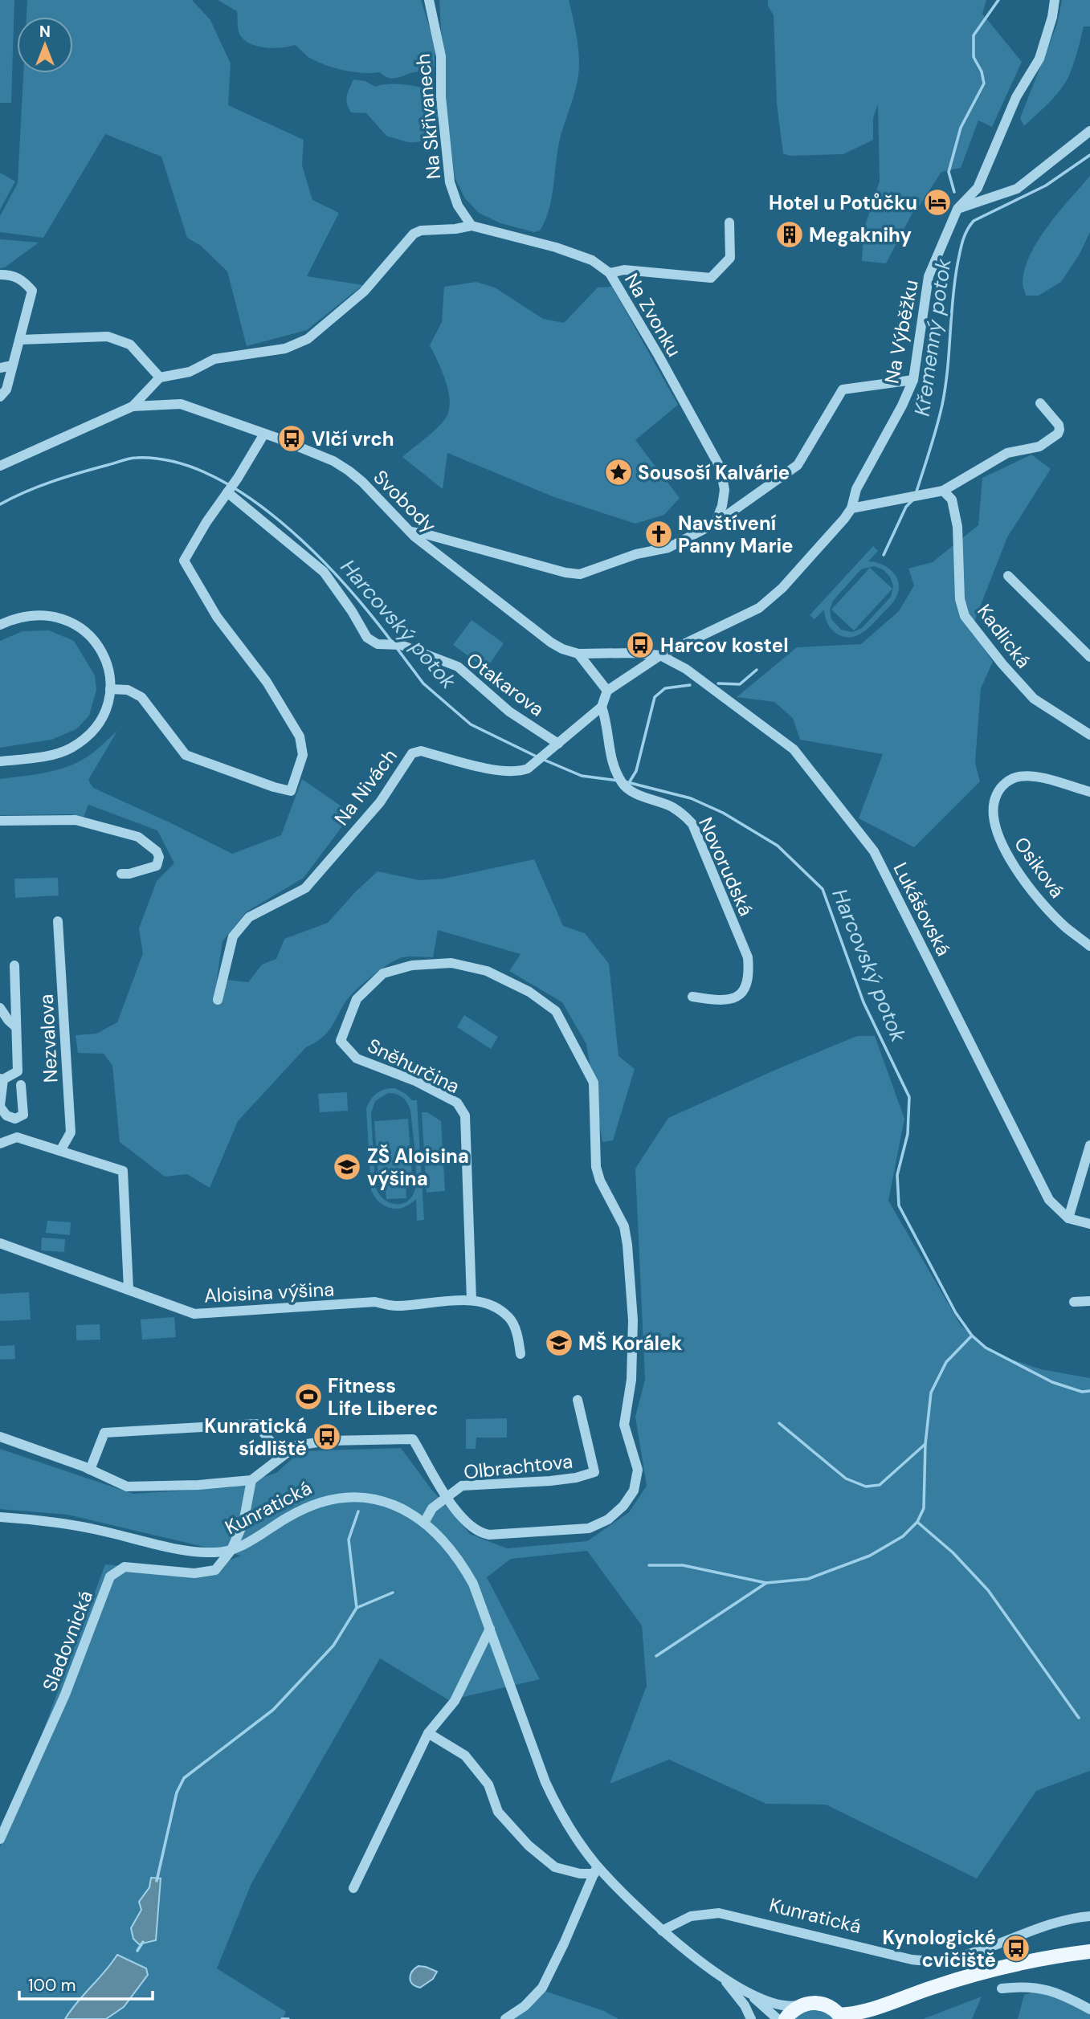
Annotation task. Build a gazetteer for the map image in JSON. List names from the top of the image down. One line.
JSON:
{"streets":{"main road":["Kunratická"],"street":["Na Skřivanech","Na Zvonku","Na Výběžku","Svobody","Kadlická","Otakarova","Na Nivách","Novorudská","Osiková","Lukášovská","Nezvalova","Sněhurčina","Aloisina výšina","Olbrachtova","Sladovnická"]},"crossings":[["Na Výběžku","Svobody"],["Na Výběžku","Lukášovská"],["Svobody","Lukášovská"],["Otakarova","Na Nivách"],["Na Nivách","Novorudská"],["Sněhurčina","Aloisina výšina"],["Sněhurčina","Olbrachtova"],["Kunratická","Sladovnická"]],"water":["Křemenný potok","Harcovský potok"],"places":{"hotel":["Hotel u Potůčku"],"building":["Megaknihy"],"bus stop":["Vlčí vrch","Harcov kostel","Kunratická sídliště","Kynologické cvičiště"],"place":["Sousoší Kalvárie"],"church":["Navštívení Panny Marie"],"school or university":["ZŠ Aloisina výšina","MŠ Korálek"],"sports":["Fitness Life Liberec"]},"scale_bar":"100 m","north":"top"}
